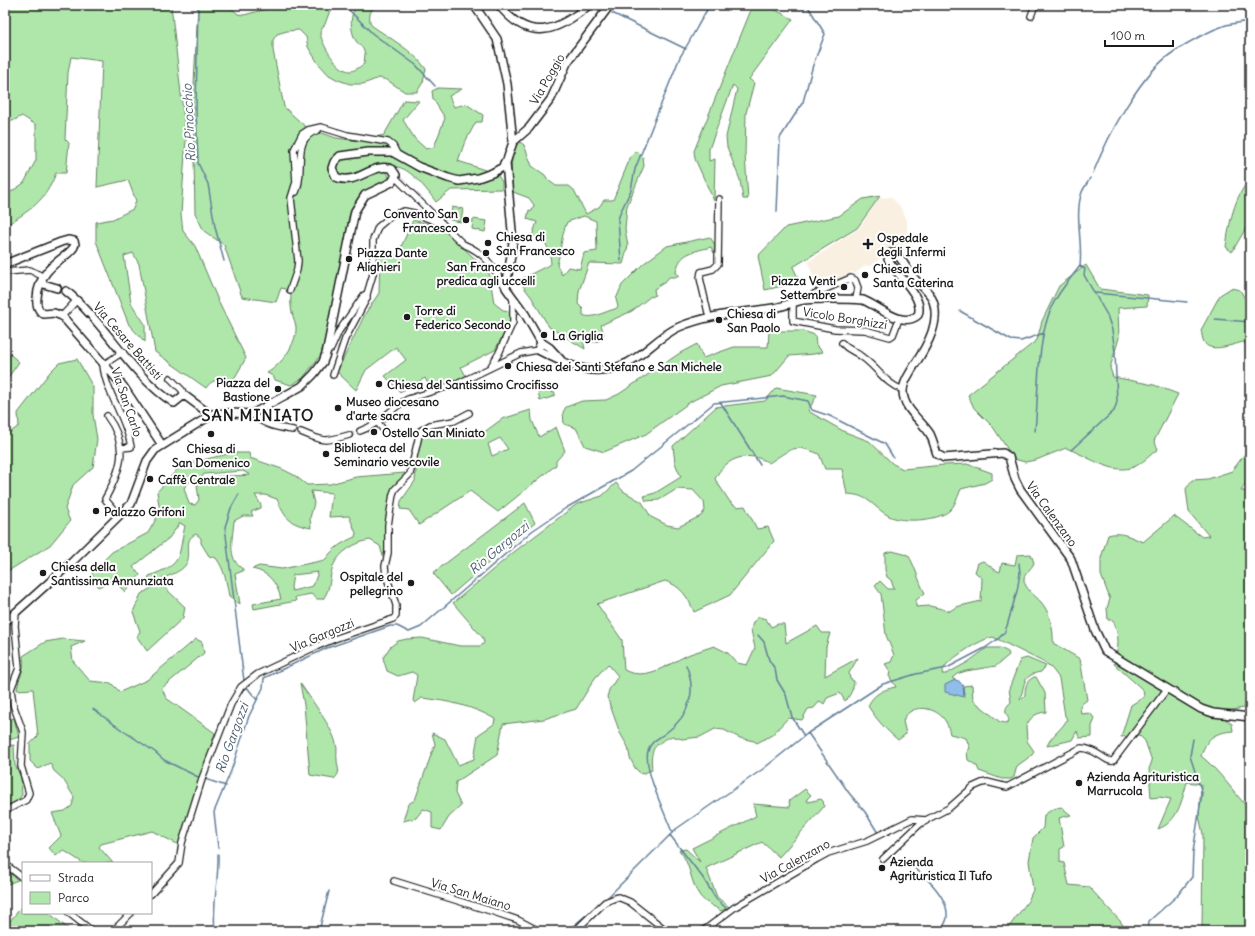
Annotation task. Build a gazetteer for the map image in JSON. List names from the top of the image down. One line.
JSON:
{"streets":{"main road":["Via Poggio","Via Cesare Battisti","Via Calenzano"],"street":["Vicolo Borghizzi","Via San Carlo","Via Gargozzi","Via San Maiano"]},"districts":["SAN MINIATO"],"water":["Rio Pinocchio","Rio Gargozzi"],"places":{"other":["Convento San Francesco","Chiesa di San Francesco","San Francesco predica agli uccelli","Piazza Dante Alighieri","Chiesa di Santa Caterina","Piazza Venti Settembre","Torre di Federico Secondo","Chiesa di San Paolo","La Griglia","Chiesa dei Santi Stefano e San Michele","Chiesa del Santissimo Crocifisso","Piazza del Bastione","Museo diocesano d'arte sacra","Ostello San Miniato","Chiesa di San Domenico","Biblioteca del Seminario vescovile","Caffè Centrale","Palazzo Grifoni","Chiesa della Santissima Annunziata","Ospitale del pellegrino","Azienda Agrituristica Marrucola","Azienda Agrituristica Il Tufo"],"health":["Ospedale degli Infermi"]},"legend":["Strada","Parco"],"scale_bar":"100 m"}
